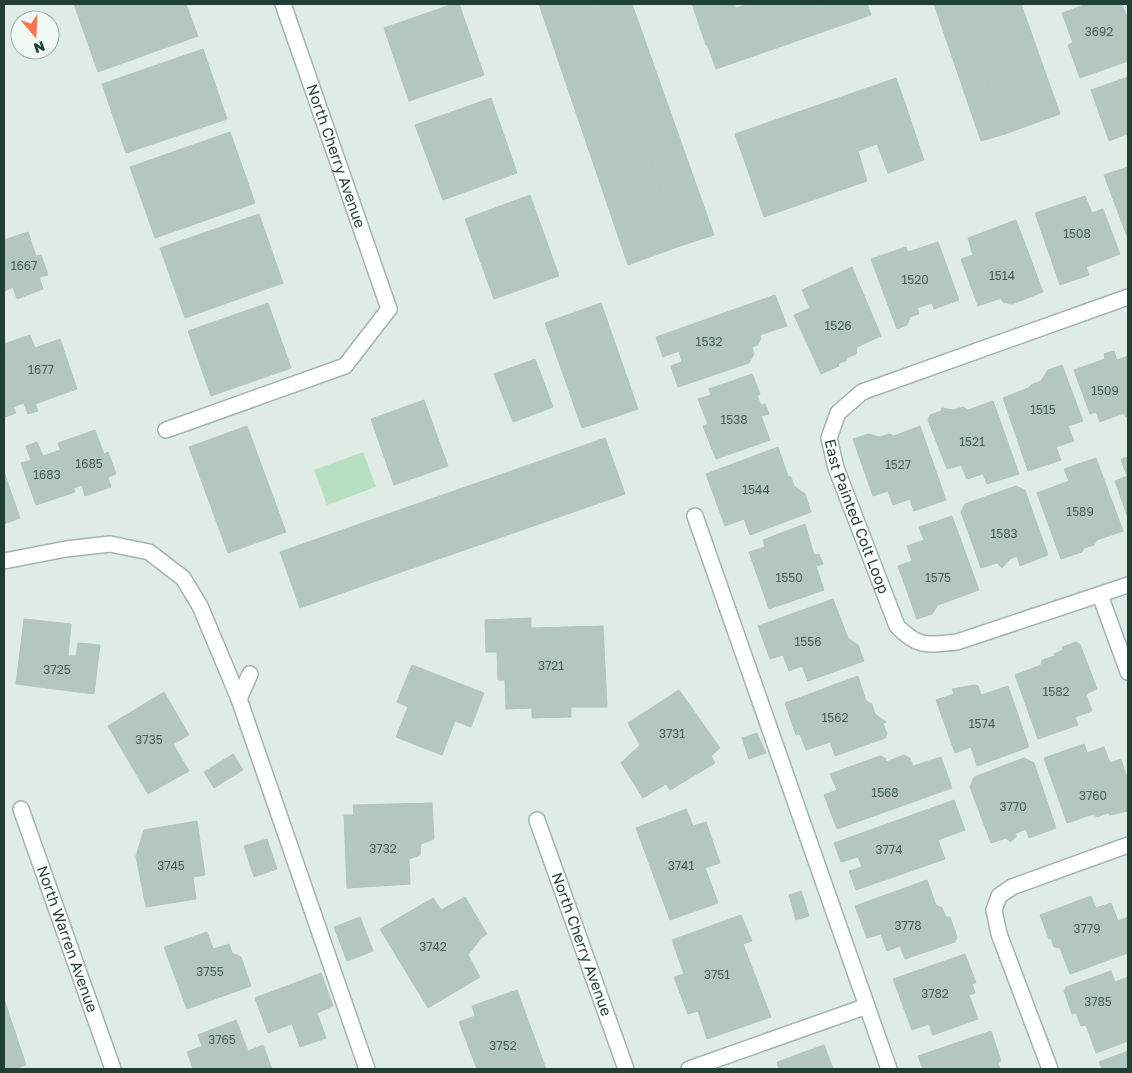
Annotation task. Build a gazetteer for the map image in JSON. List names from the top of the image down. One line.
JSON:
{"streets":{"street":["North Cherry Avenue","East Painted Colt Loop","North Warren Avenue"]},"house_numbers":["3692","1508","1667","1514","1520","1526","1532","1677","1509","1515","1538","1521","1685","1527","1683","1544","1589","1583","1550","1575","1556","3721","3725","1582","1562","1574","3731","3735","1568","3760","3770","3732","3774","3745","3741","3778","3779","3742","3755","3751","3782","3785","3765","3752"],"north":"bottom"}
